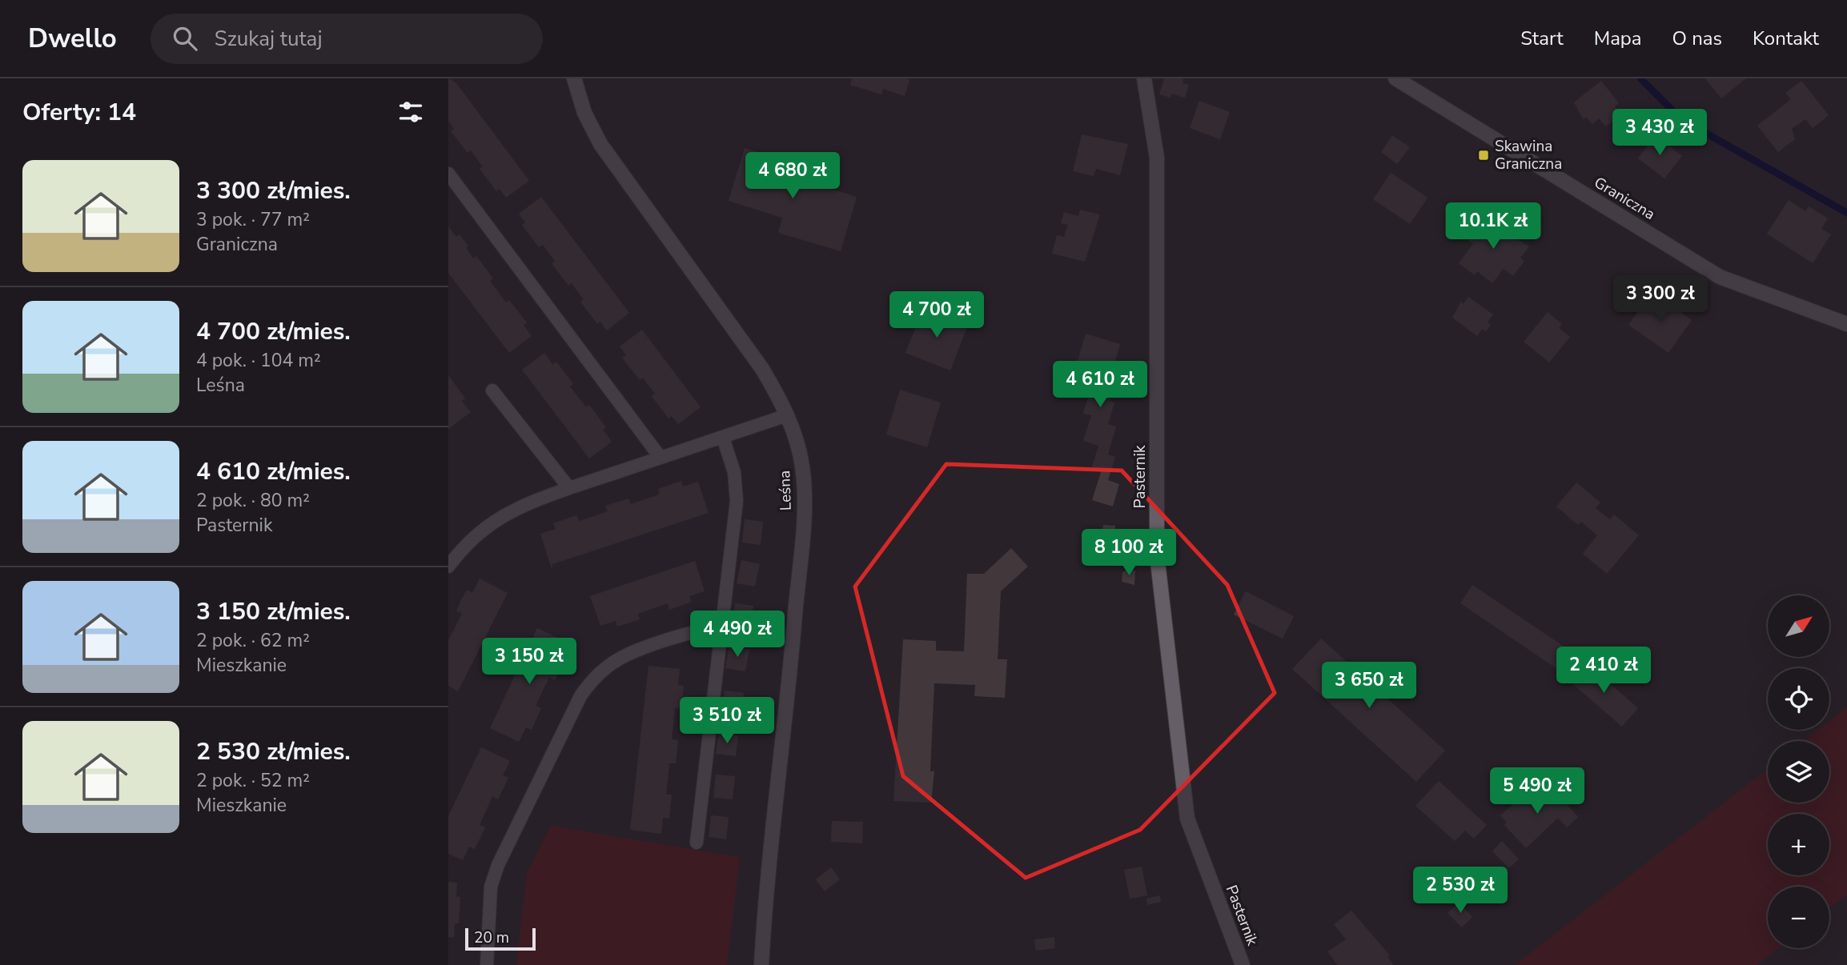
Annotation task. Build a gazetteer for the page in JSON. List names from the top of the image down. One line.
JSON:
{"streets":{"street":["Graniczna","Pasternik","Leśna"]},"places":{"transit":["Skawina Graniczna"]},"scale_bar":"20 m","north":"top right","page":{"header":"Dwello","search":"Szukaj tutaj","nav":["Start","Mapa","O nas","Kontakt"],"heading":"Oferty: 14","price":["3 430 zł","4 680 zł","10.1K zł","3 300 zł","4 700 zł","4 610 zł","8 100 zł","4 490 zł","3 150 zł","2 410 zł","3 650 zł","3 510 zł","5 490 zł","2 530 zł"],"list":[{"name":"3 300 zł/mies.","note":"3 pok. · 77 m² · Graniczna"},{"name":"4 700 zł/mies.","note":"4 pok. · 104 m² · Leśna"},{"name":"4 610 zł/mies.","note":"2 pok. · 80 m² · Pasternik"},{"name":"3 150 zł/mies.","note":"2 pok. · 62 m² · Mieszkanie"},{"name":"2 530 zł/mies.","note":"2 pok. · 52 m² · Mieszkanie"}],"map_buttons":["+","−"],"scale":"20 m"}}
